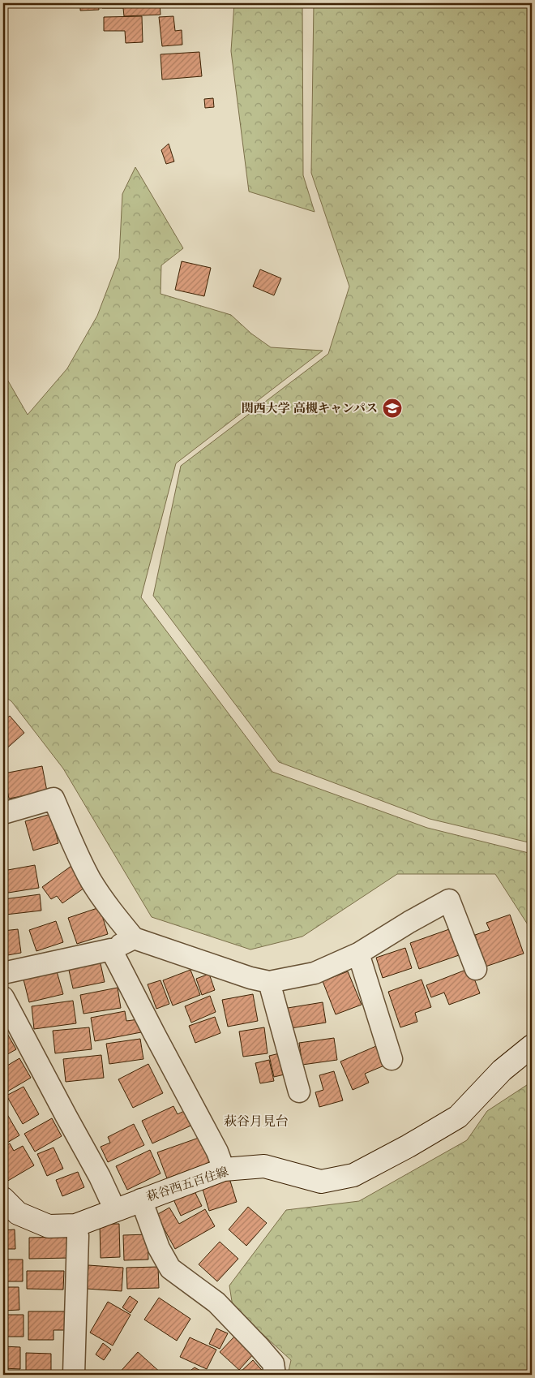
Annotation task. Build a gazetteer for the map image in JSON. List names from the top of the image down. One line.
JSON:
{"streets":{"main road":["萩谷西五百住線"]},"districts":["萩谷月見台"],"places":{"school or university":["関西大学 高槻キャンパス"]}}
